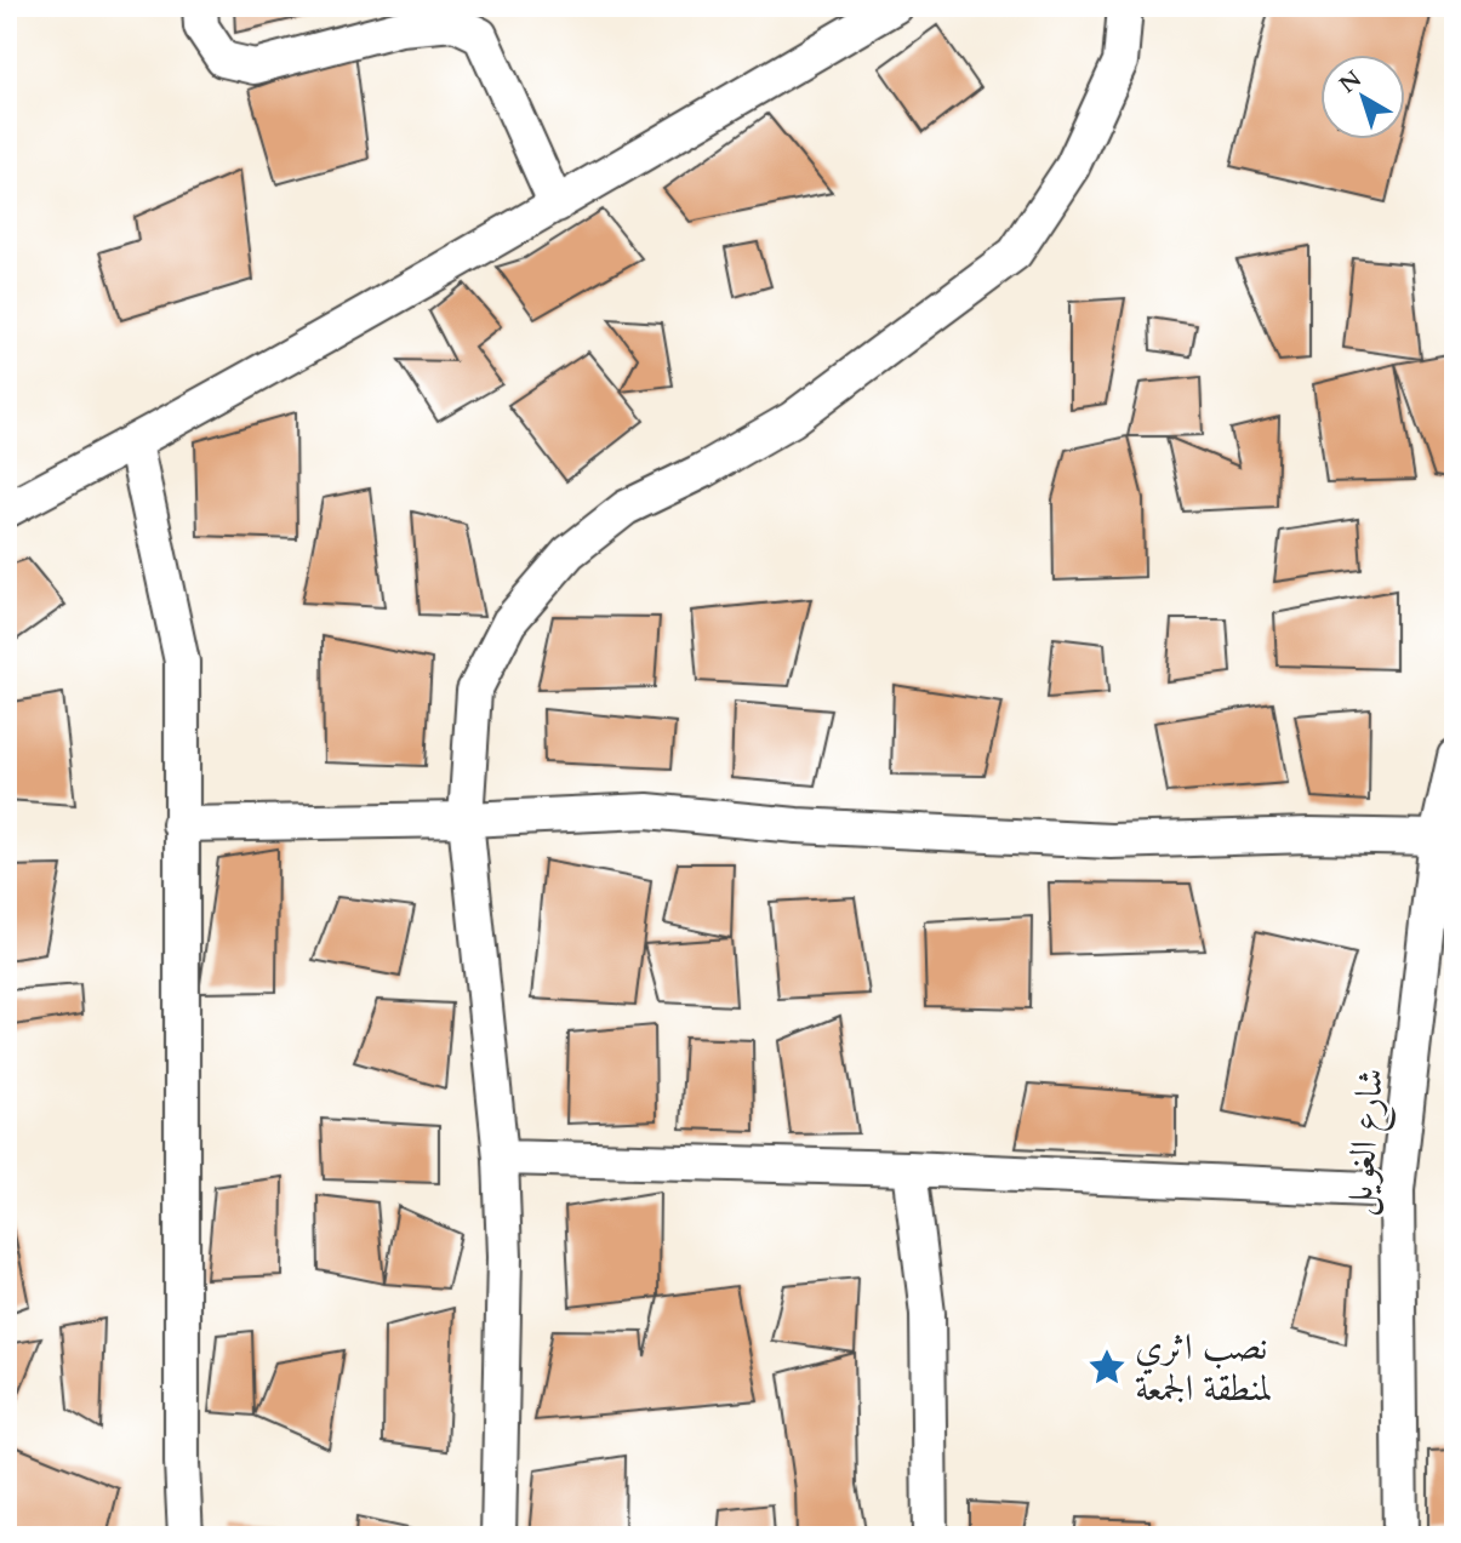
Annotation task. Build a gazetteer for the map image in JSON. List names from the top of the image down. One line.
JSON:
{"streets":{"street":["شارع الغويل"]},"places":{"place":["نصب اثري لمنطقة الجمعة"]},"north":"top left"}
